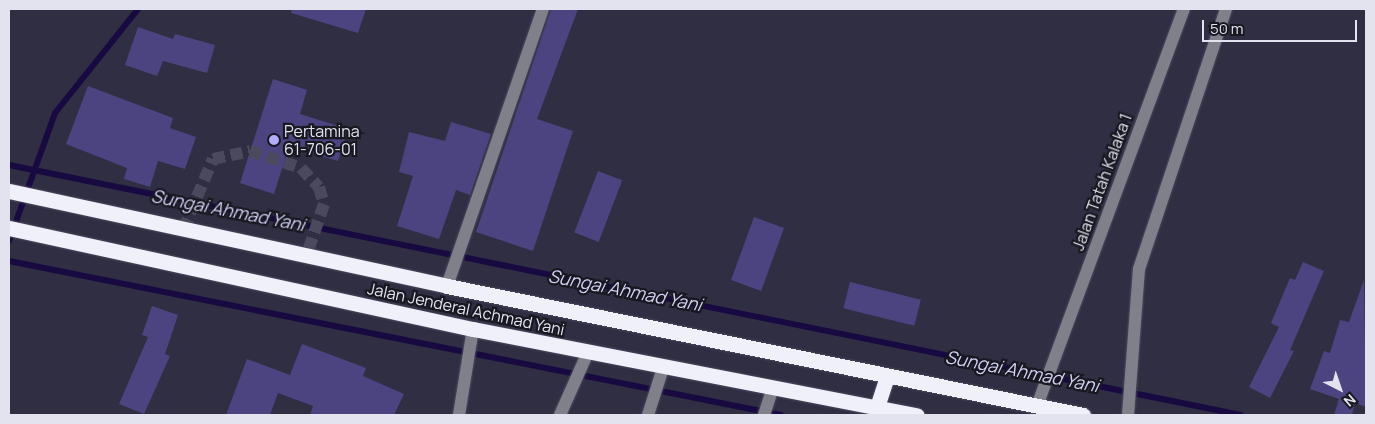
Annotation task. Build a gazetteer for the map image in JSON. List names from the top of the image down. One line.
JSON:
{"streets":{"highway":["Jalan Jenderal Achmad Yani"],"street":["Jalan Tatah Kalaka 1"]},"crossings":[["Jalan Tatah Kalaka 1","Jalan Jenderal Achmad Yani"]],"water":["Sungai Ahmad Yani"],"places":["Pertamina 61-706-01"],"scale_bar":"50 m","north":"bottom right"}
